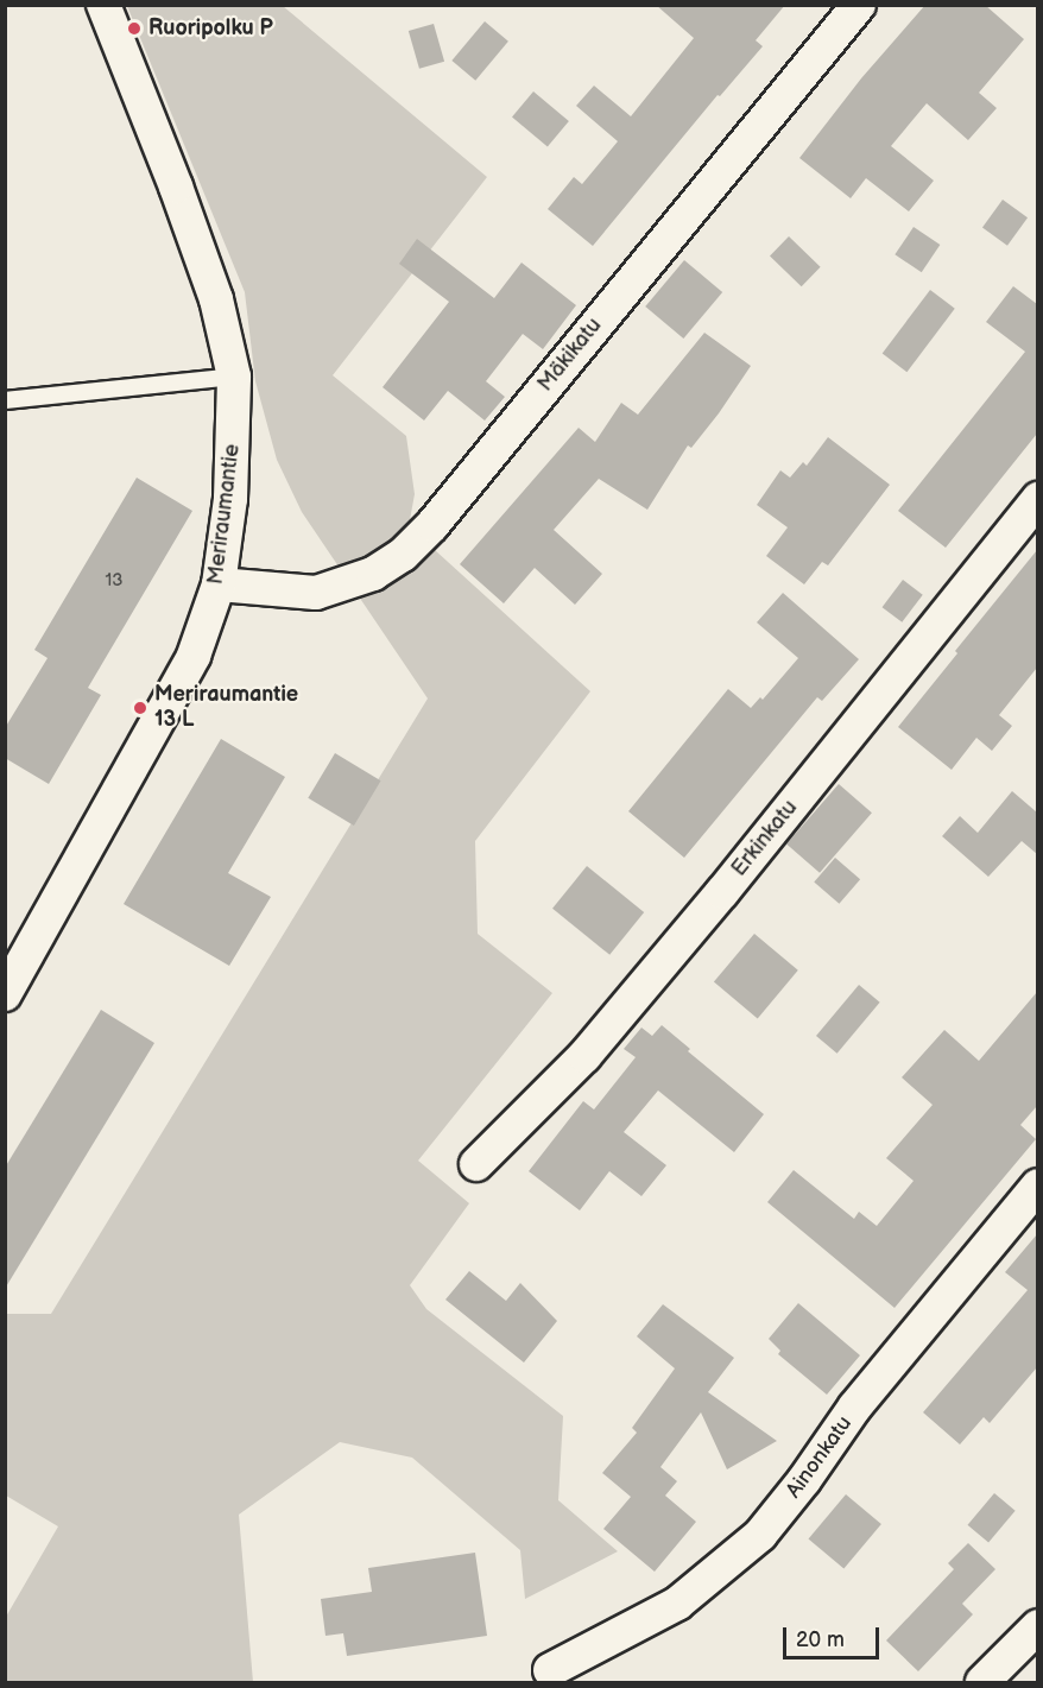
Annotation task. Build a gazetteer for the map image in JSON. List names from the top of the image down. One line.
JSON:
{"streets":{"street":["Mäkikatu","Meriraumantie","Erkinkatu","Ainonkatu"]},"crossings":[["Mäkikatu","Meriraumantie"]],"places":["Ruoripolku P","Meriraumantie 13 L"],"house_numbers":["13"],"scale_bar":"20 m"}
